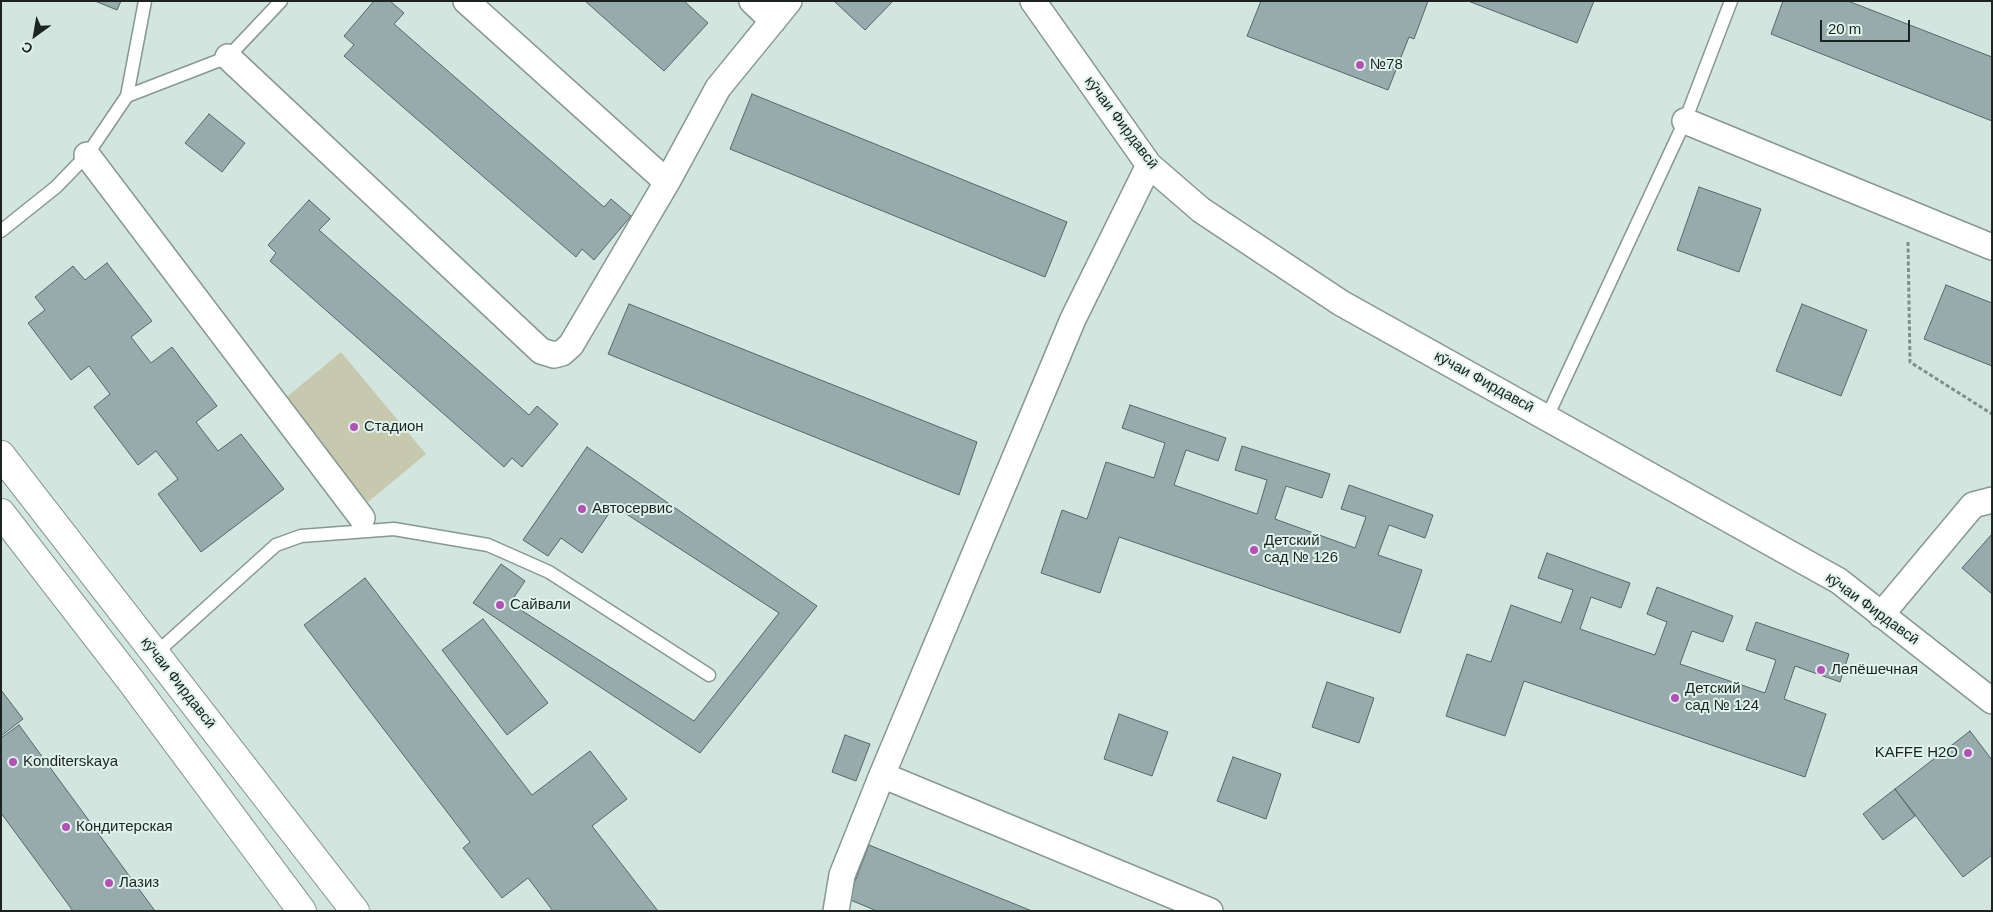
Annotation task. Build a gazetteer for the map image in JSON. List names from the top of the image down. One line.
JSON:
{"streets":{"street":["кӯчаи Фирдавсӣ"]},"places":["№78","Стадион","Автосервис","Детский сад № 126","Сайвали","Лепёшечная","Детский сад № 124","KAFFE H2O","Konditerskaya","Кондитерская","Лазиз"],"scale_bar":"20 m","north":"bottom left"}
